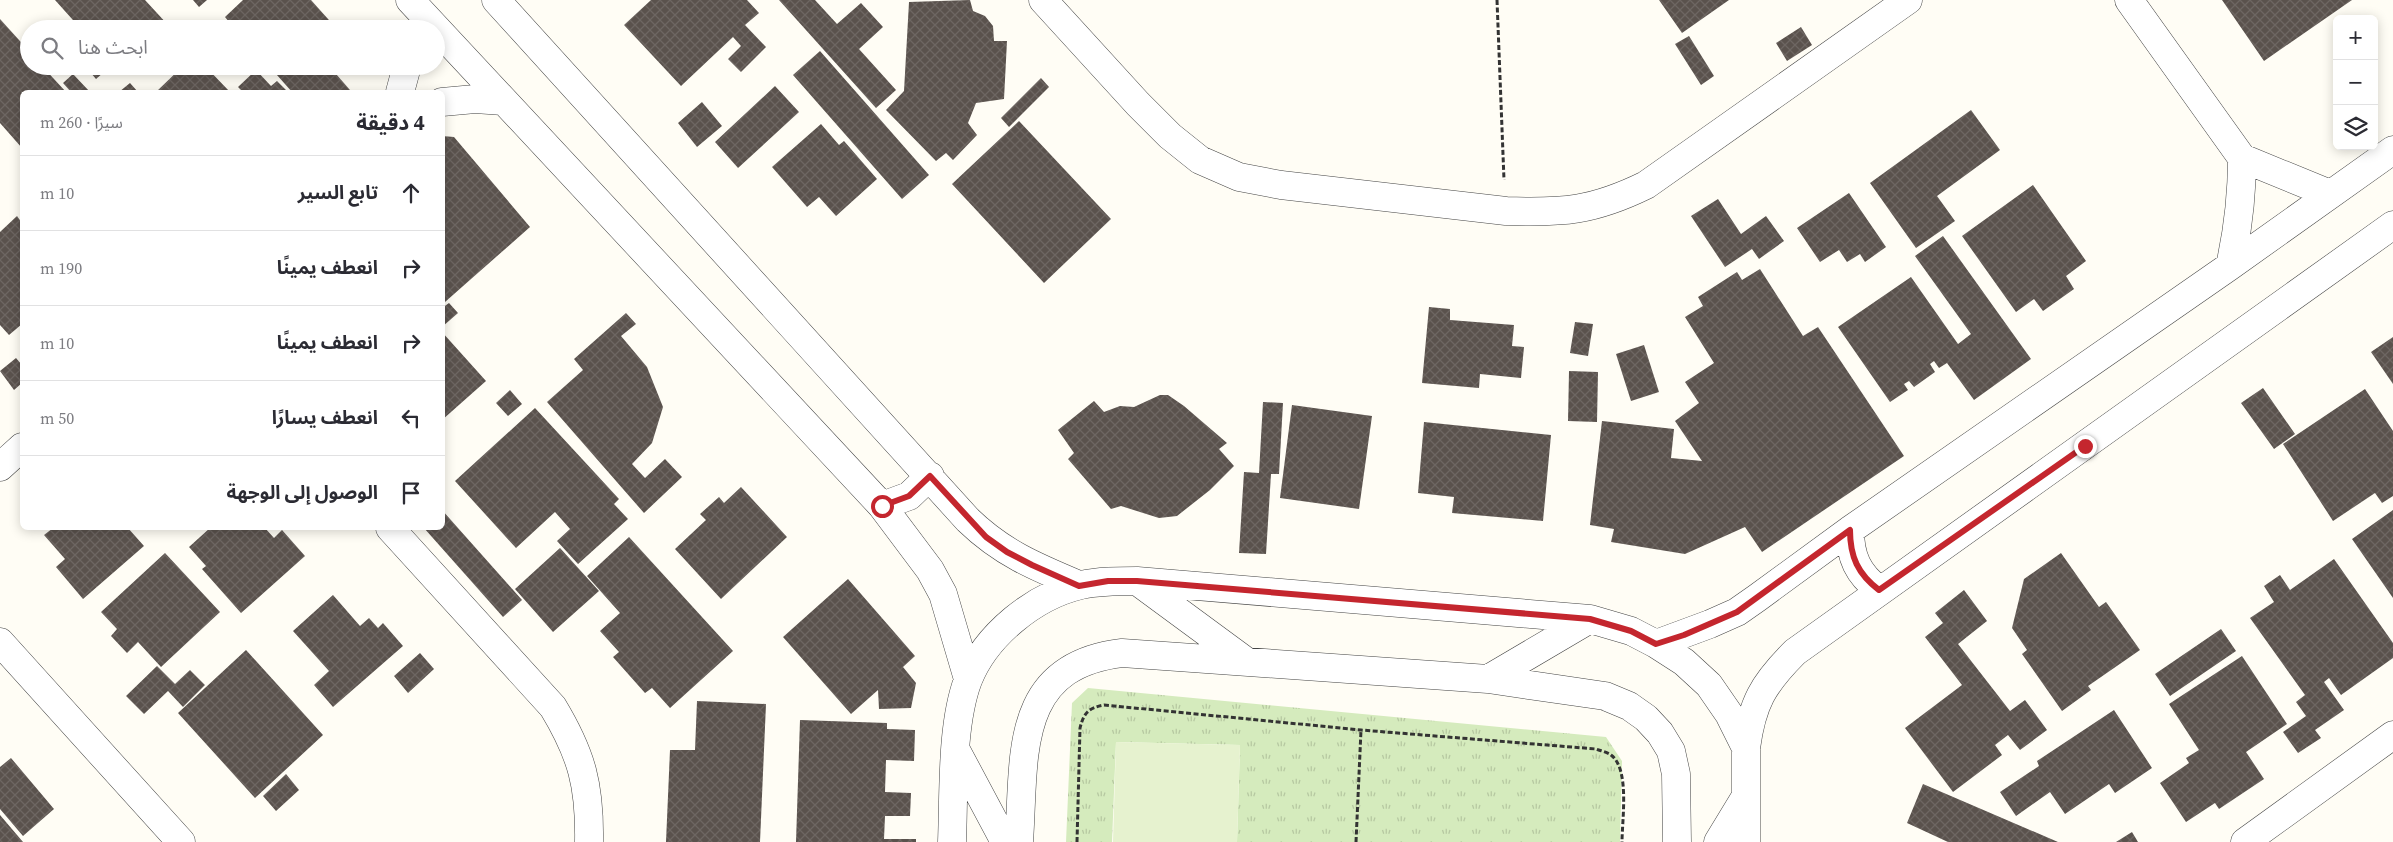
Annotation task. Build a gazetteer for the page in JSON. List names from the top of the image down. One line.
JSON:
{"page":{"map_buttons":["+","−"],"search":"ابحث هنا","heading":["4 دقيقة","سيرًا · 260 m"],"list":[["تابع السير","10 m"],["انعطف يمينًا","190 m"],["انعطف يمينًا","10 m"],["انعطف يسارًا","50 m"],"الوصول إلى الوجهة"]}}
